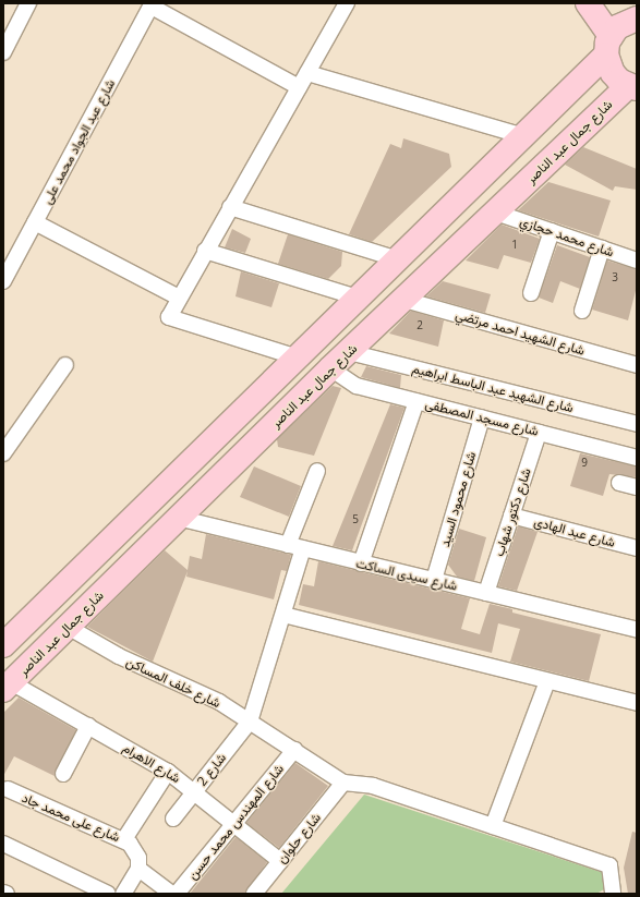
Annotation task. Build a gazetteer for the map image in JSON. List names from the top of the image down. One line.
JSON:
{"streets":{"main road":["شارع جمال عبد الناصر"],"street":["شارع عبد الجواد محمد على","شارع محمد حجازي","شارع الشهيد احمد مرتضي","شارع الشهيد عبد الباسط ابراهيم","شارع مسجد المصطفى","شارع محمود السيد","شارع دكتور شهاب","شارع عبد الهادى","شارع سيدى الساكت","شارع خلف المساكن","شارع الاهرام","شارع 2","شارع على محمد جاد","شارع المهندس محمد حسن","شارع حلوان"]},"crossings":[["شارع جمال عبد الناصر","شارع محمد حجازي"],["شارع جمال عبد الناصر","شارع الشهيد احمد مرتضي"],["شارع جمال عبد الناصر","شارع الشهيد عبد الباسط ابراهيم"],["شارع جمال عبد الناصر","شارع مسجد المصطفى"],["شارع جمال عبد الناصر","شارع سيدى الساكت"],["شارع جمال عبد الناصر","شارع خلف المساكن"],["شارع جمال عبد الناصر","شارع الاهرام"],["شارع مسجد المصطفى","شارع محمود السيد"],["شارع مسجد المصطفى","شارع دكتور شهاب"],["شارع محمود السيد","شارع سيدى الساكت"],["شارع دكتور شهاب","شارع عبد الهادى"],["شارع دكتور شهاب","شارع سيدى الساكت"],["شارع خلف المساكن","شارع 2"],["شارع خلف المساكن","شارع المهندس محمد حسن"],["شارع خلف المساكن","شارع حلوان"],["شارع الاهرام","شارع 2"],["شارع الاهرام","شارع المهندس محمد حسن"],["شارع الاهرام","شارع حلوان"]],"house_numbers":["1","3","2","9","5"]}
